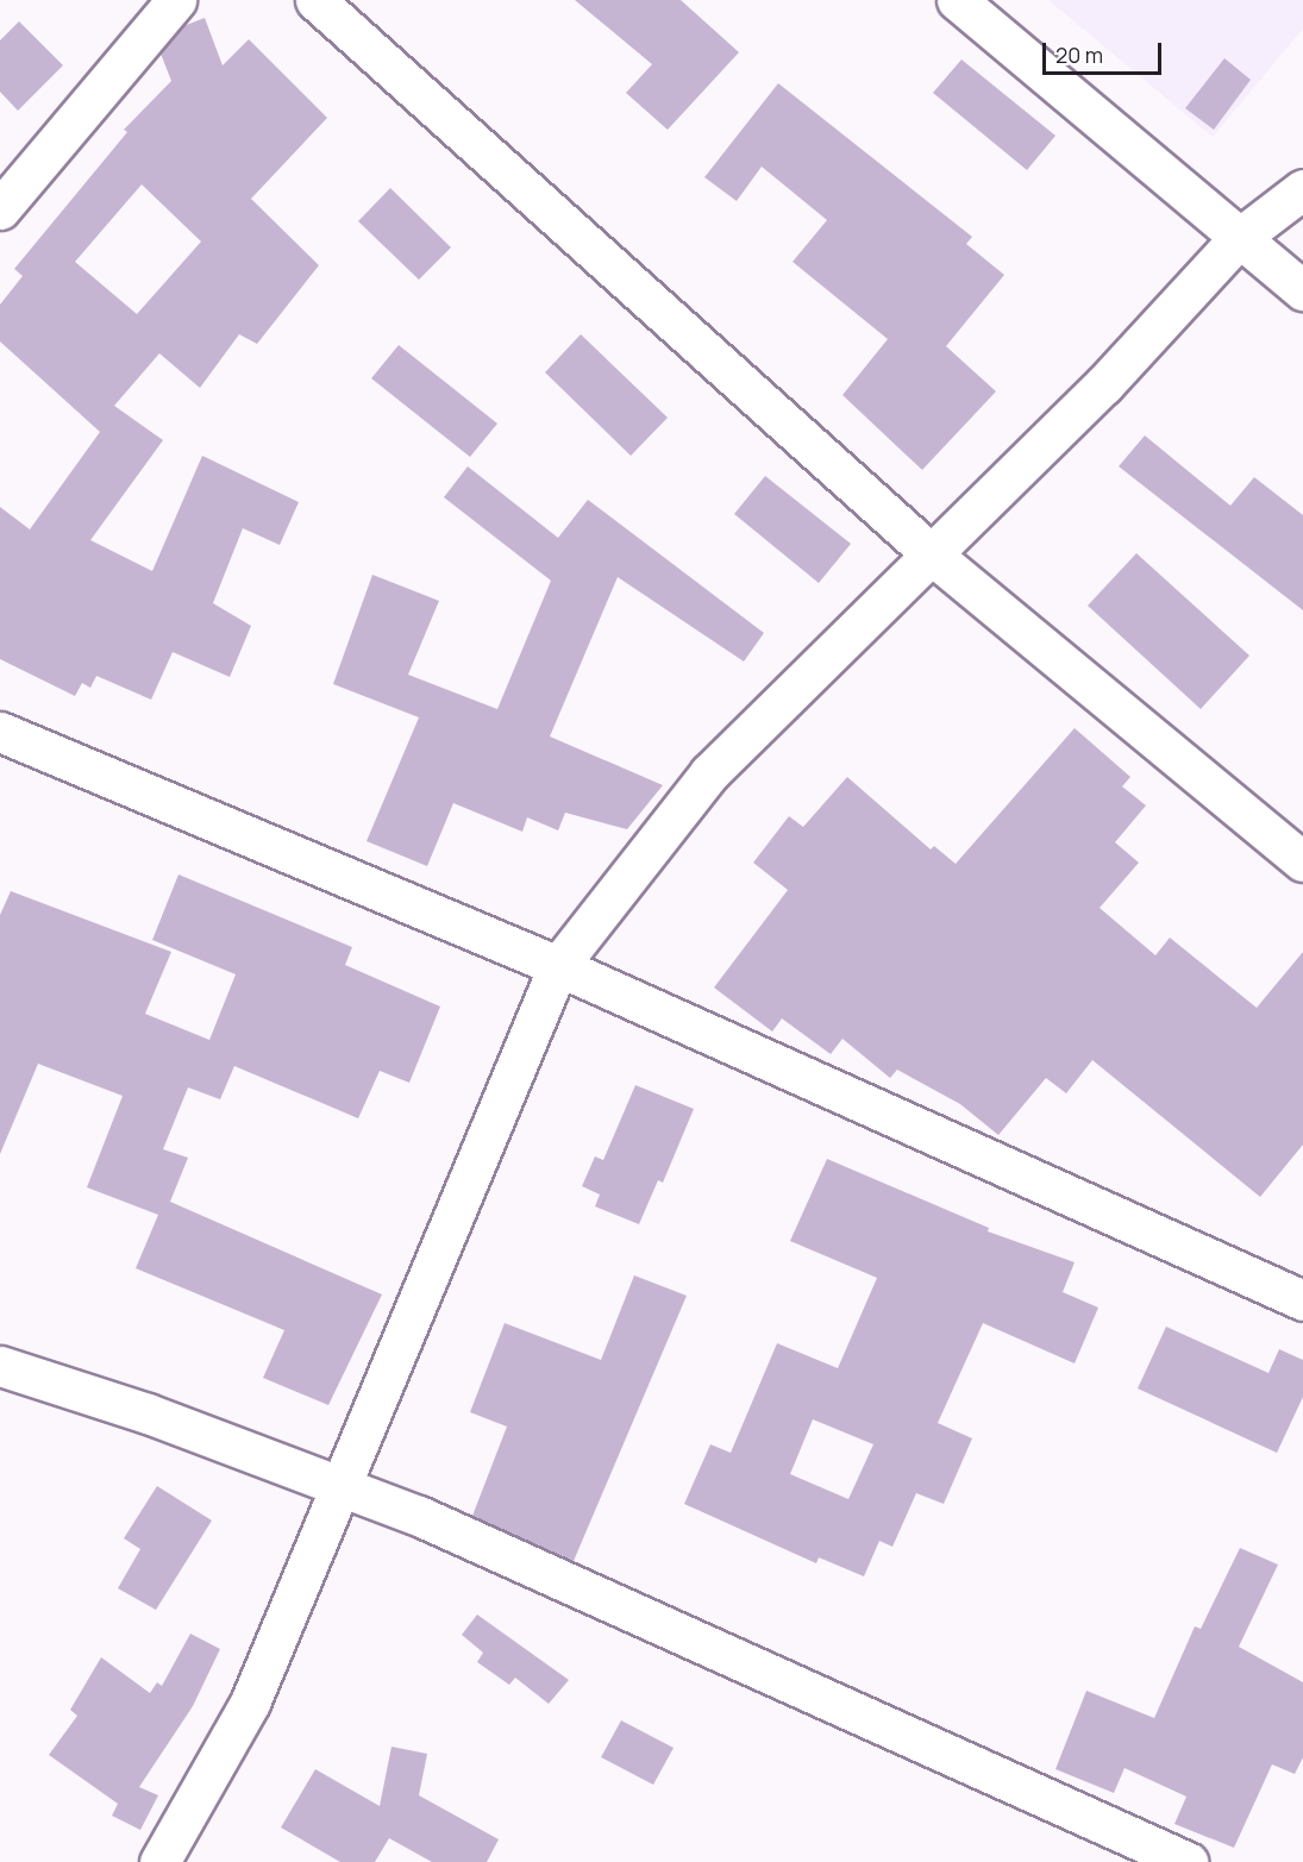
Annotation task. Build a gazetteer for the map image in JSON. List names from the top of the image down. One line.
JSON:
{"scale_bar":"20 m"}
